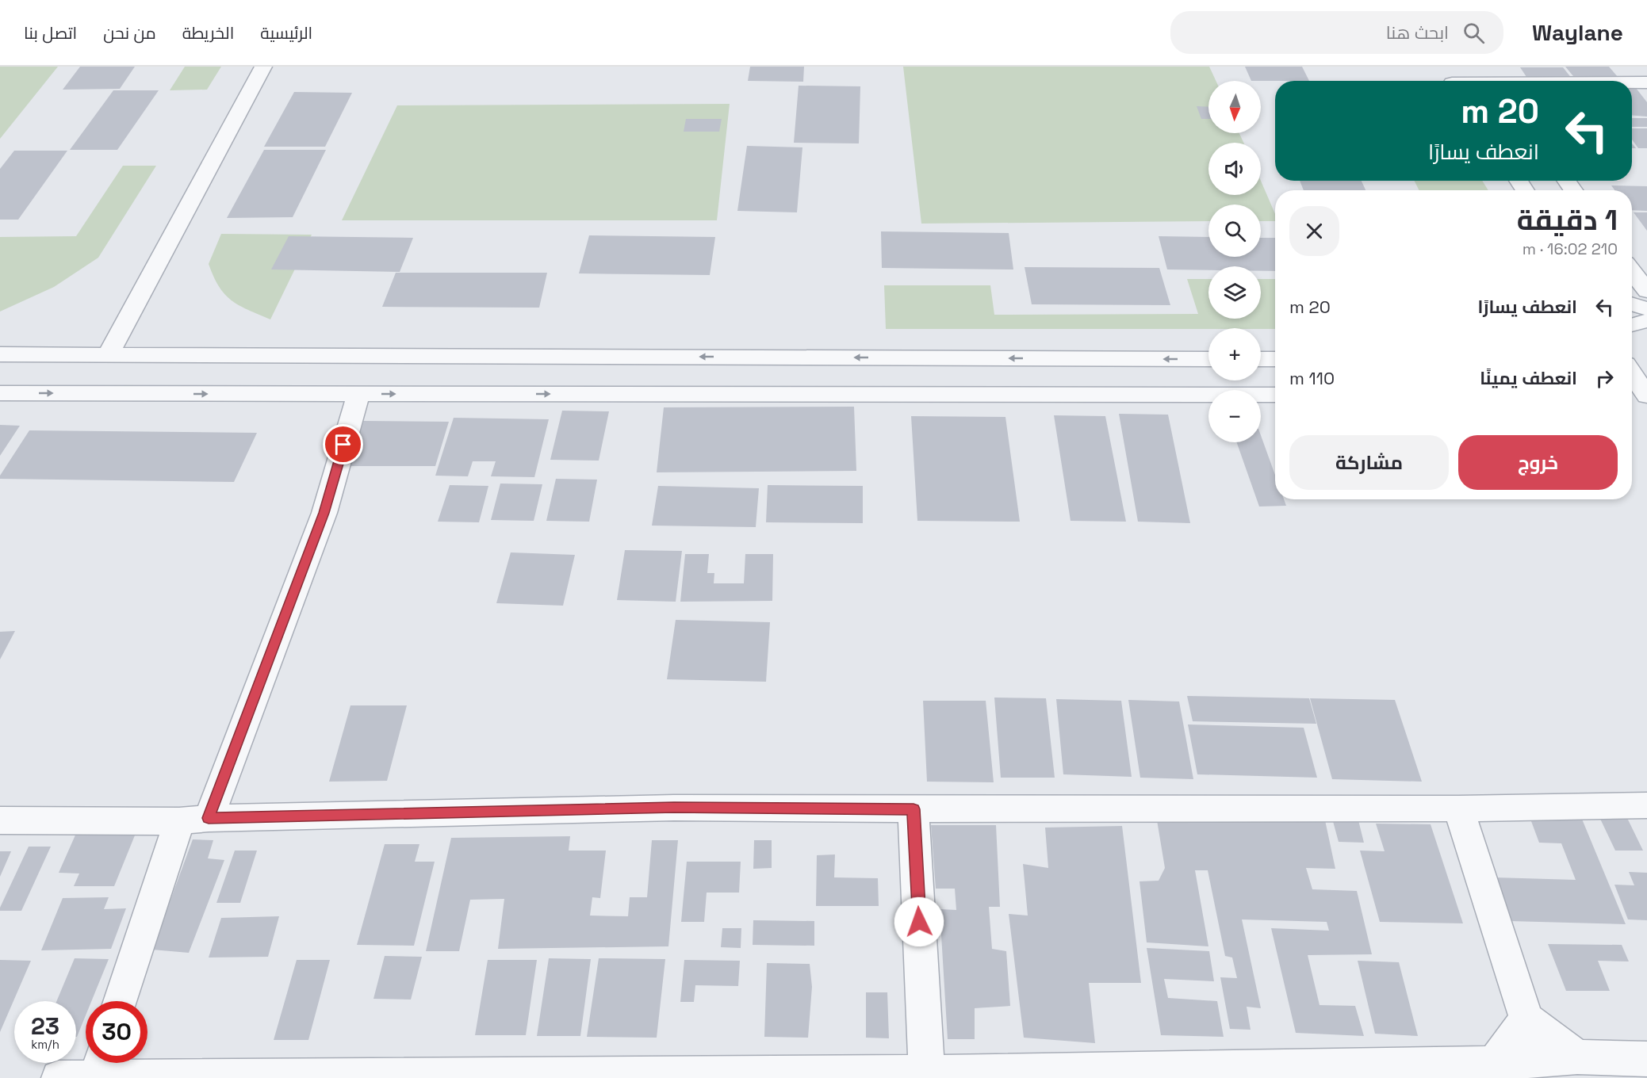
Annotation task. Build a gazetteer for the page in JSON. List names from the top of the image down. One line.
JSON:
{"north":"bottom","page":{"header":"Waylane","search":"ابحث هنا","nav":["الرئيسية","الخريطة","من نحن","اتصل بنا"],"map_buttons":["+","−"],"turn":["20 m","انعطف يسارًا"],"heading":["1 دقيقة","210 m · 16:02"],"list":[{"name":"انعطف يسارًا","value":"20 m"},{"name":"انعطف يمينًا","value":"110 m"}],"buttons":["خروج","مشاركة"],"speed":"23 km/h","limit":"30"}}
